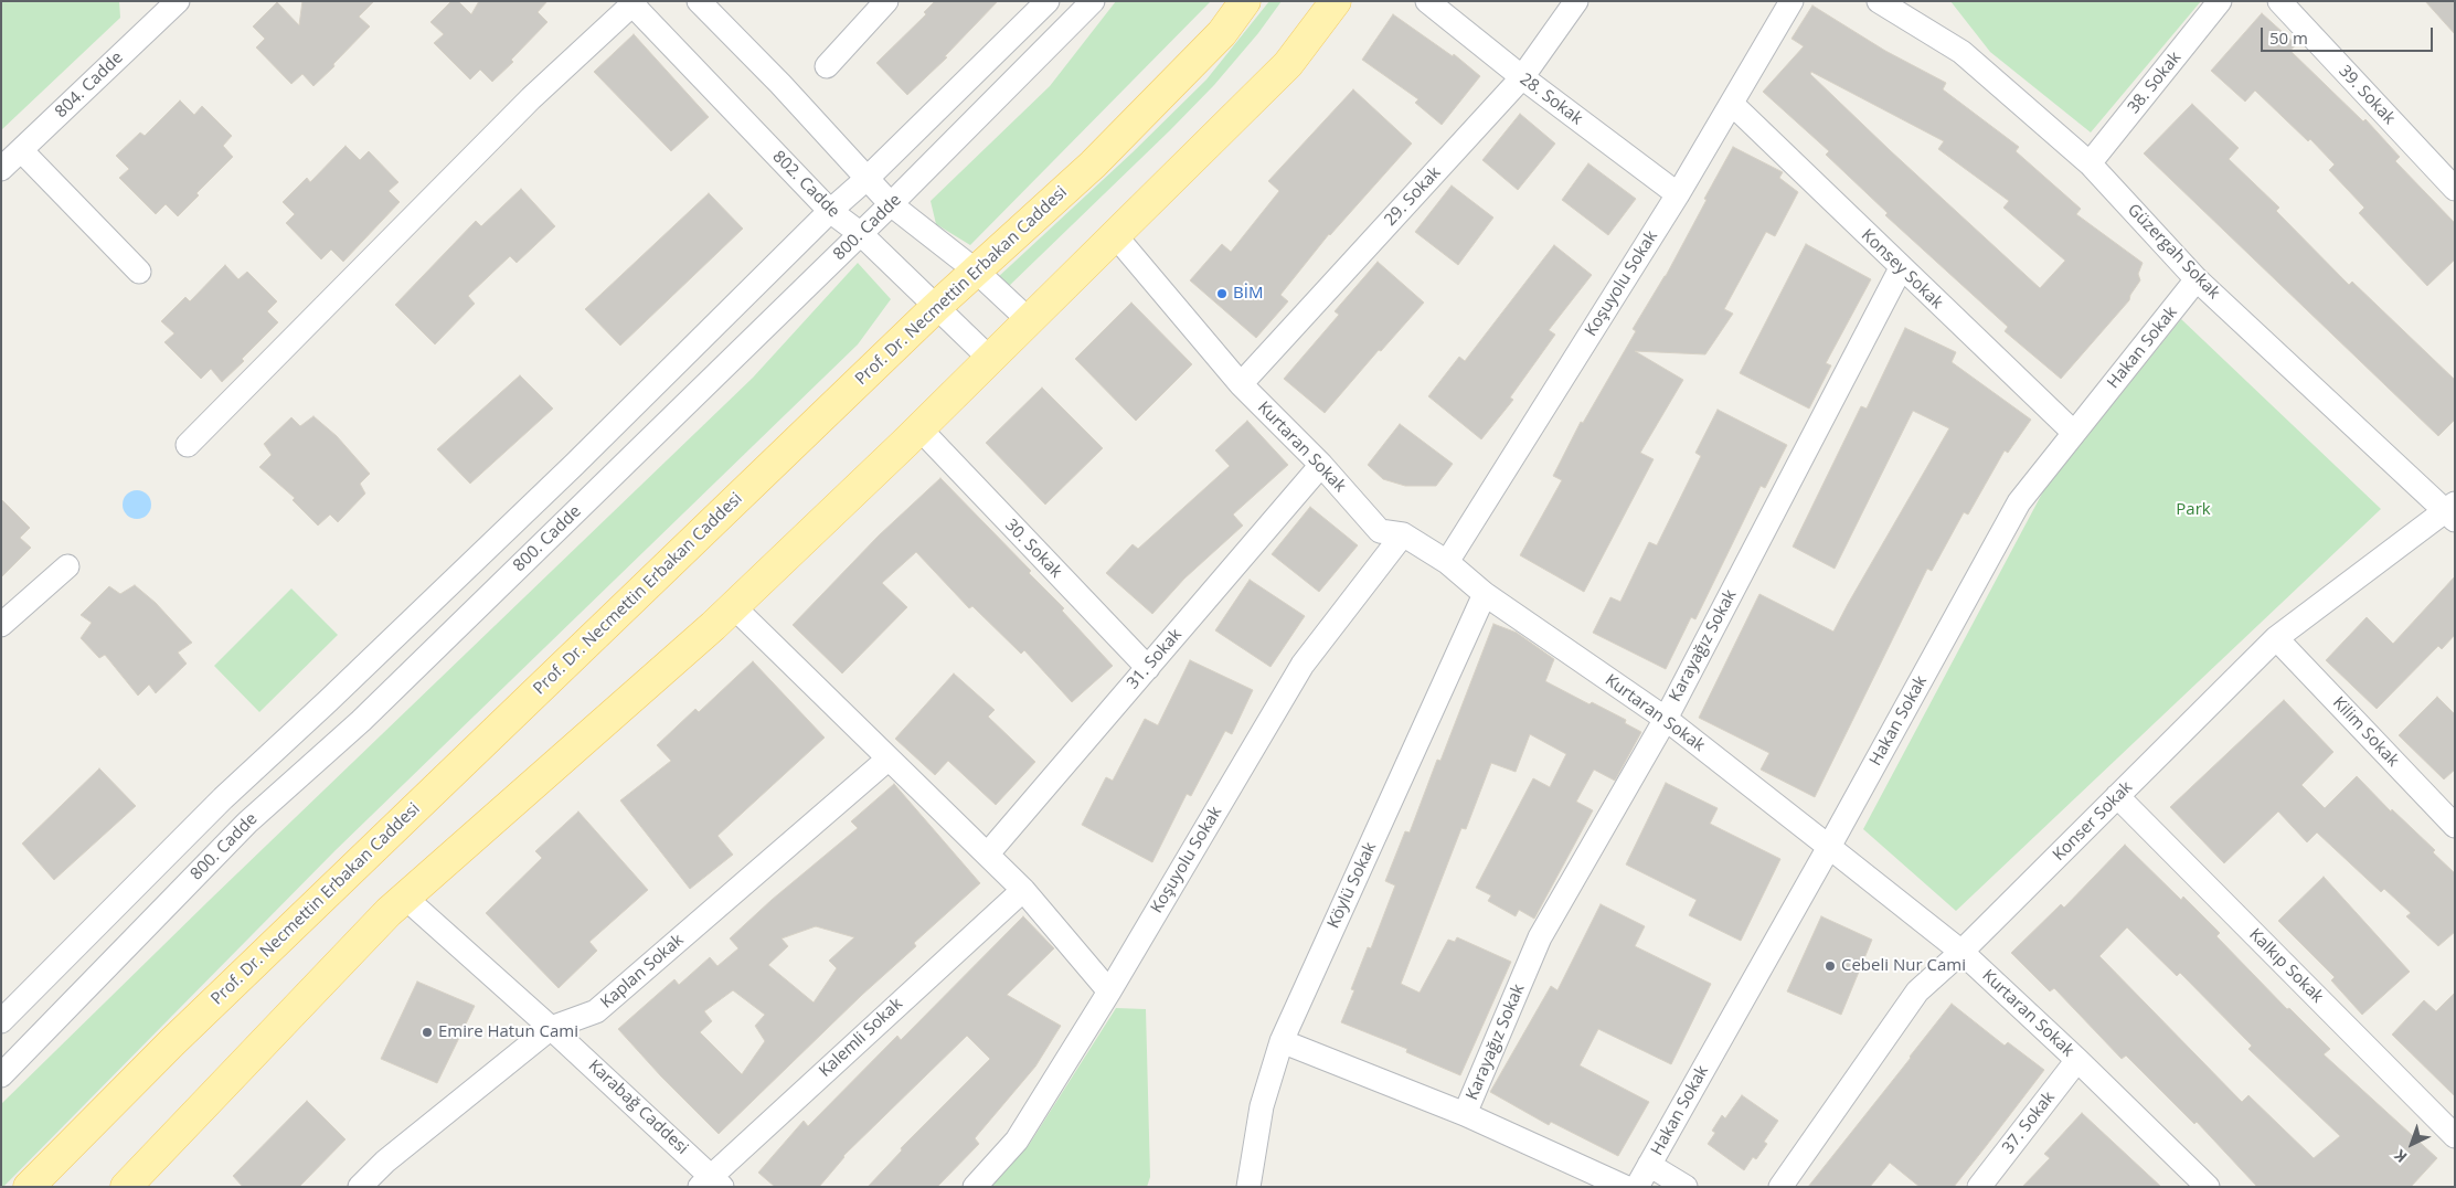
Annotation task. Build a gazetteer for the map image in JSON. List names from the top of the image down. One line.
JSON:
{"streets":{"main road":["Prof. Dr. Necmettin Erbakan Caddesi"],"street":["38. Sokak","804. Cadde","39. Sokak","28. Sokak","802. Cadde","29. Sokak","800. Cadde","Güzergah Sokak","Konsey Sokak","Koşuyolu Sokak","Hakan Sokak","Kurtaran Sokak","30. Sokak","Karayağız Sokak","31. Sokak","Kilim Sokak","Konser Sokak","Köylü Sokak","Kalkıp Sokak","Kaplan Sokak","Kalemli Sokak","Karabağ Caddesi","37. Sokak"]},"crossings":[["38. Sokak","Güzergah Sokak"],["28. Sokak","29. Sokak"],["28. Sokak","Koşuyolu Sokak"],["802. Cadde","800. Cadde"],["802. Cadde","Prof. Dr. Necmettin Erbakan Caddesi"],["29. Sokak","Kurtaran Sokak"],["Güzergah Sokak","Hakan Sokak"],["Güzergah Sokak","Konser Sokak"],["Konsey Sokak","Koşuyolu Sokak"],["Konsey Sokak","Hakan Sokak"],["Konsey Sokak","Karayağız Sokak"],["Koşuyolu Sokak","Kurtaran Sokak"],["Hakan Sokak","Kurtaran Sokak"],["Kurtaran Sokak","Karayağız Sokak"],["Kurtaran Sokak","31. Sokak"],["Kurtaran Sokak","Konser Sokak"],["Kurtaran Sokak","Köylü Sokak"],["Kurtaran Sokak","37. Sokak"],["30. Sokak","31. Sokak"],["Kilim Sokak","Konser Sokak"],["Konser Sokak","Kalkıp Sokak"],["Kaplan Sokak","Karabağ Caddesi"],["Kalemli Sokak","Karabağ Caddesi"]],"parks":["Park"],"places":["BİM","Cebeli Nur Cami","Emire Hatun Cami"],"scale_bar":"50 m","north":"bottom left"}
